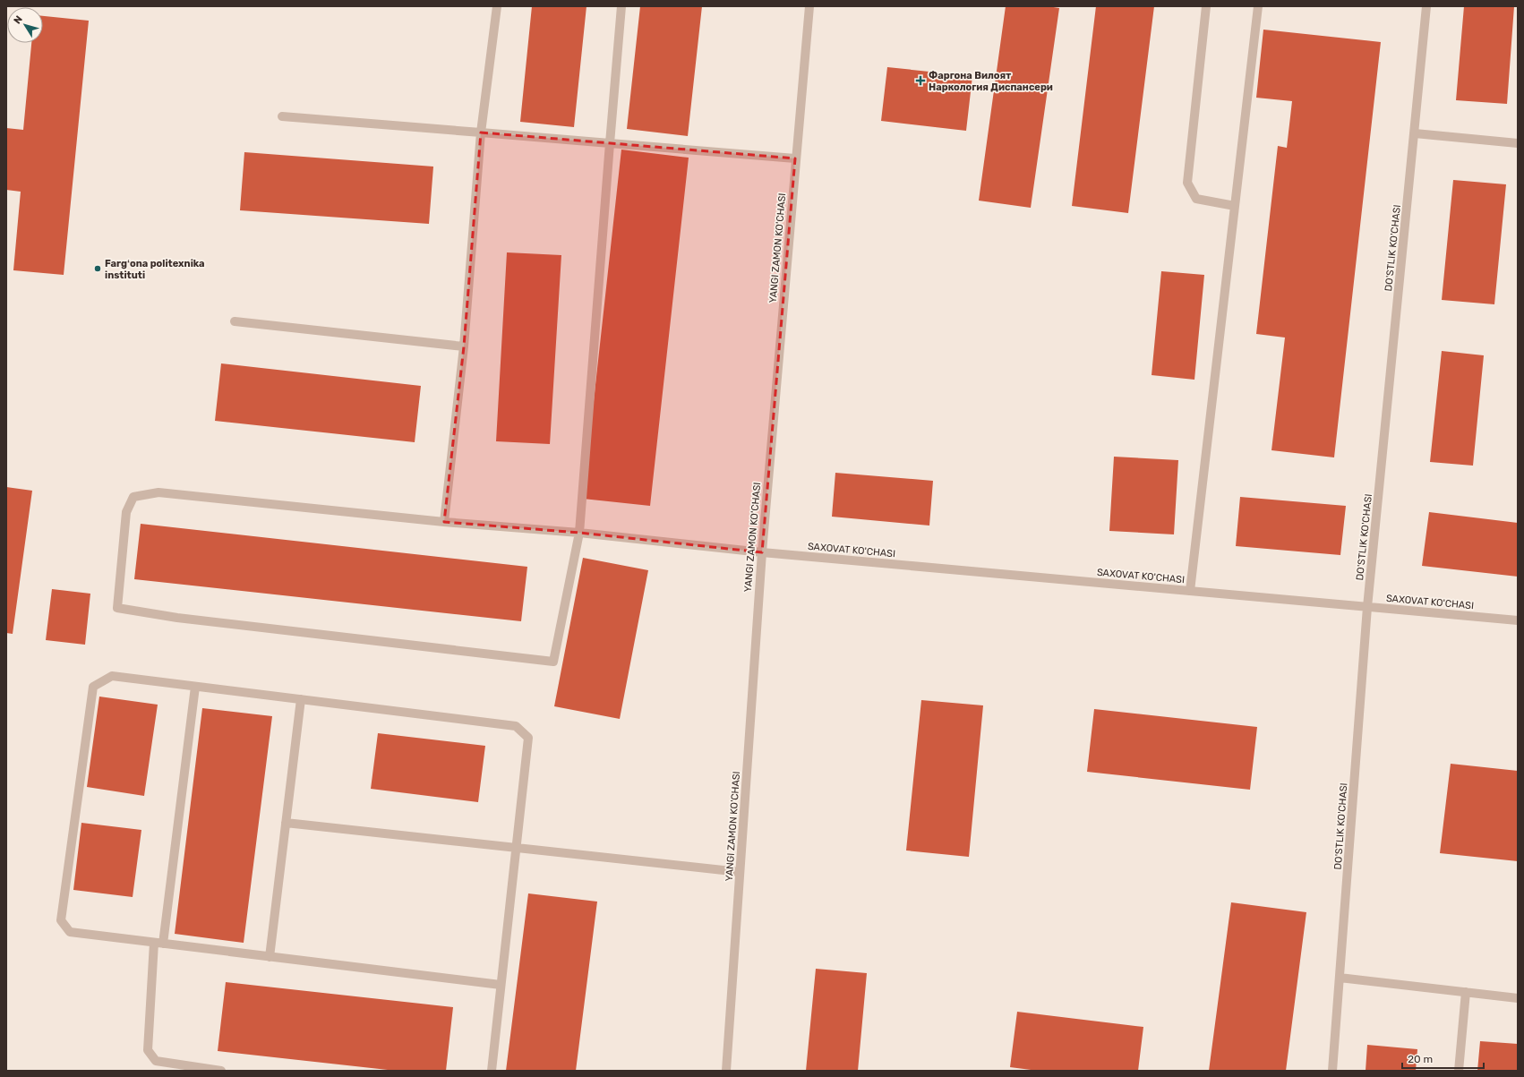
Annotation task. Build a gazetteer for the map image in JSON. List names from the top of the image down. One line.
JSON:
{"streets":{"street":["YANGI ZAMON KO'CHASI","DO'STLIK KO'CHASI","SAXOVAT KO'CHASI"]},"crossings":[["YANGI ZAMON KO'CHASI","SAXOVAT KO'CHASI"],["DO'STLIK KO'CHASI","SAXOVAT KO'CHASI"]],"places":{"health":["Фаргона Вилоят Наркология Диспансери"],"other":["Fargʻona politexnika instituti"]},"scale_bar":"20 m","north":"top left"}
